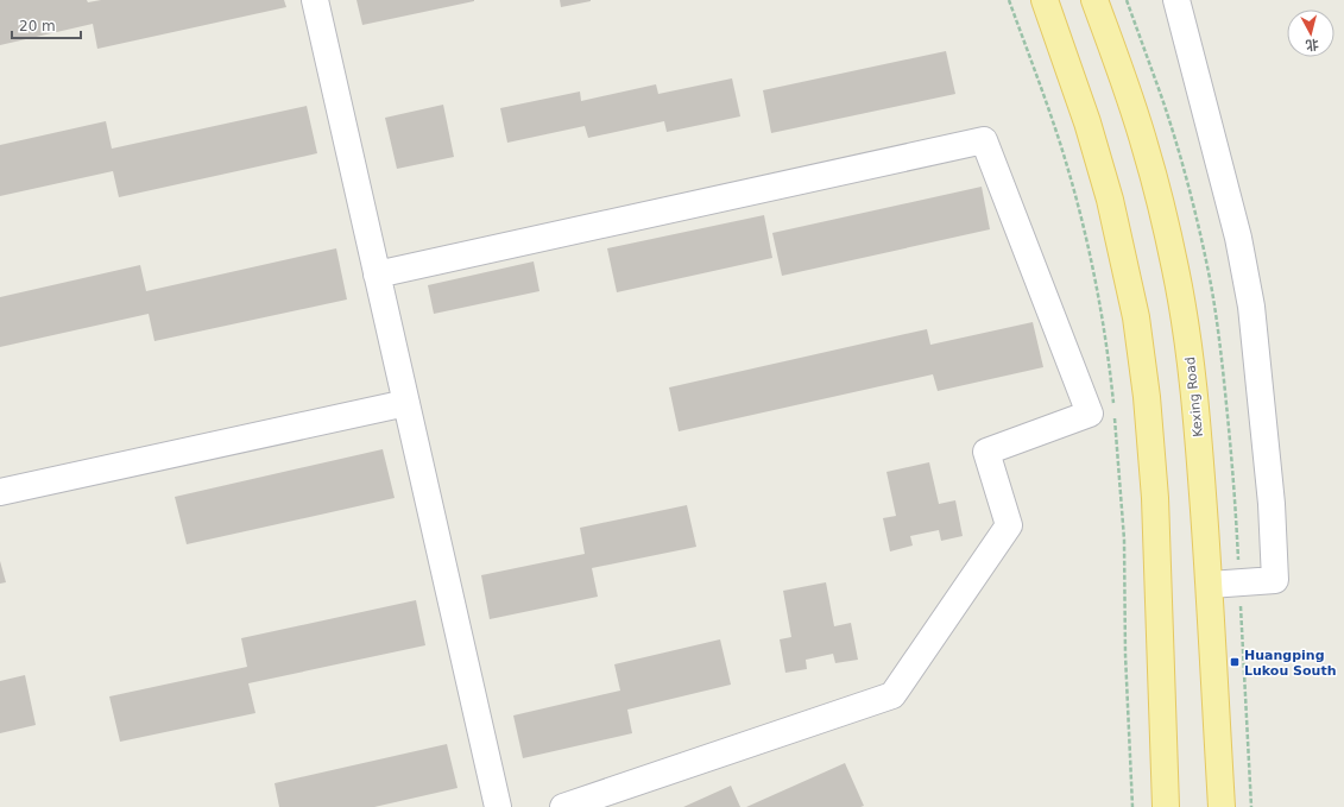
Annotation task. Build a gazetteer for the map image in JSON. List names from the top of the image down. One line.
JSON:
{"streets":{"main road":["Kexing Road"]},"places":{"transit":["Huangping Lukou South"]},"scale_bar":"20 m","north":"bottom"}
